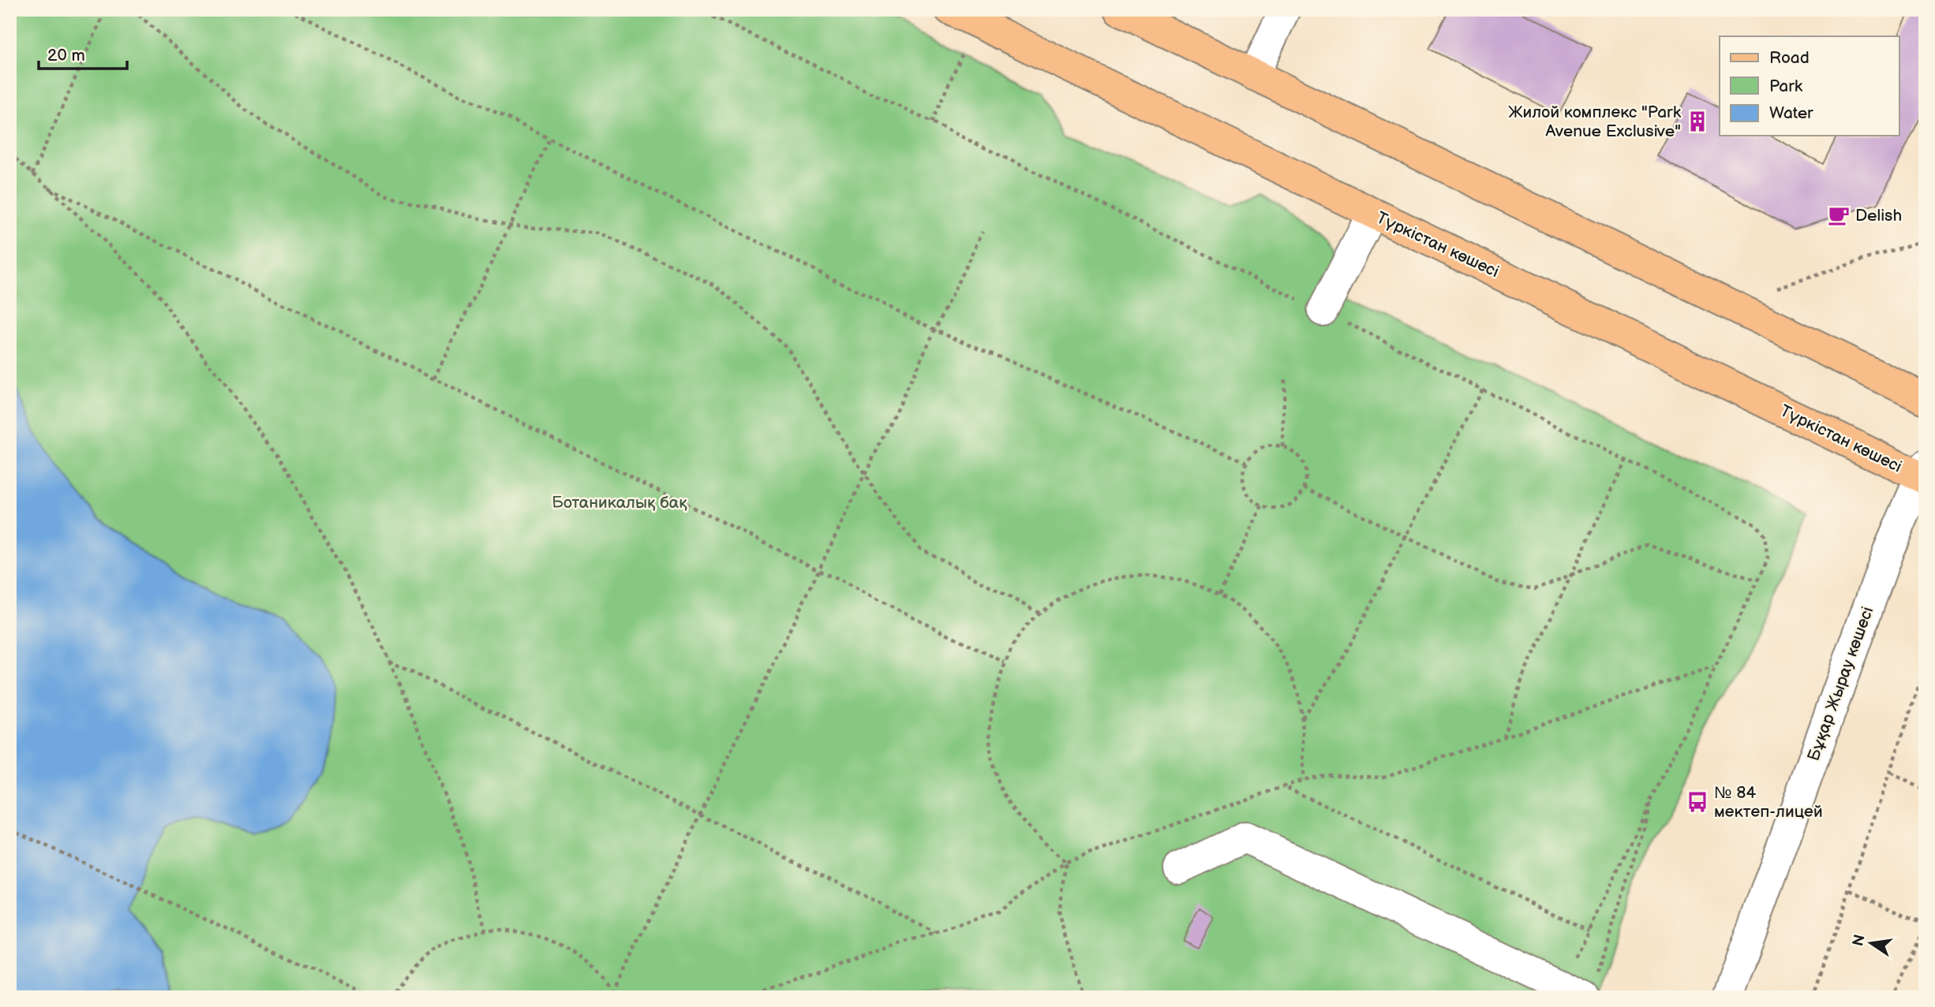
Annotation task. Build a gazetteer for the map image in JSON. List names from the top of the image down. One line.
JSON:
{"streets":{"main road":["Түркістан көшесі"],"street":["Бұқар Жырау көшесі"]},"crossings":[["Түркістан көшесі","Бұқар Жырау көшесі"]],"parks":["Ботаникалық бақ"],"places":{"building":["Жилой комплекс \"Park Avenue Exclusive\""],"cafe":["Delish"],"bus stop":["№ 84 мектеп-лицей"]},"legend":["Road","Park","Water"],"scale_bar":"20 m","north":"left"}
